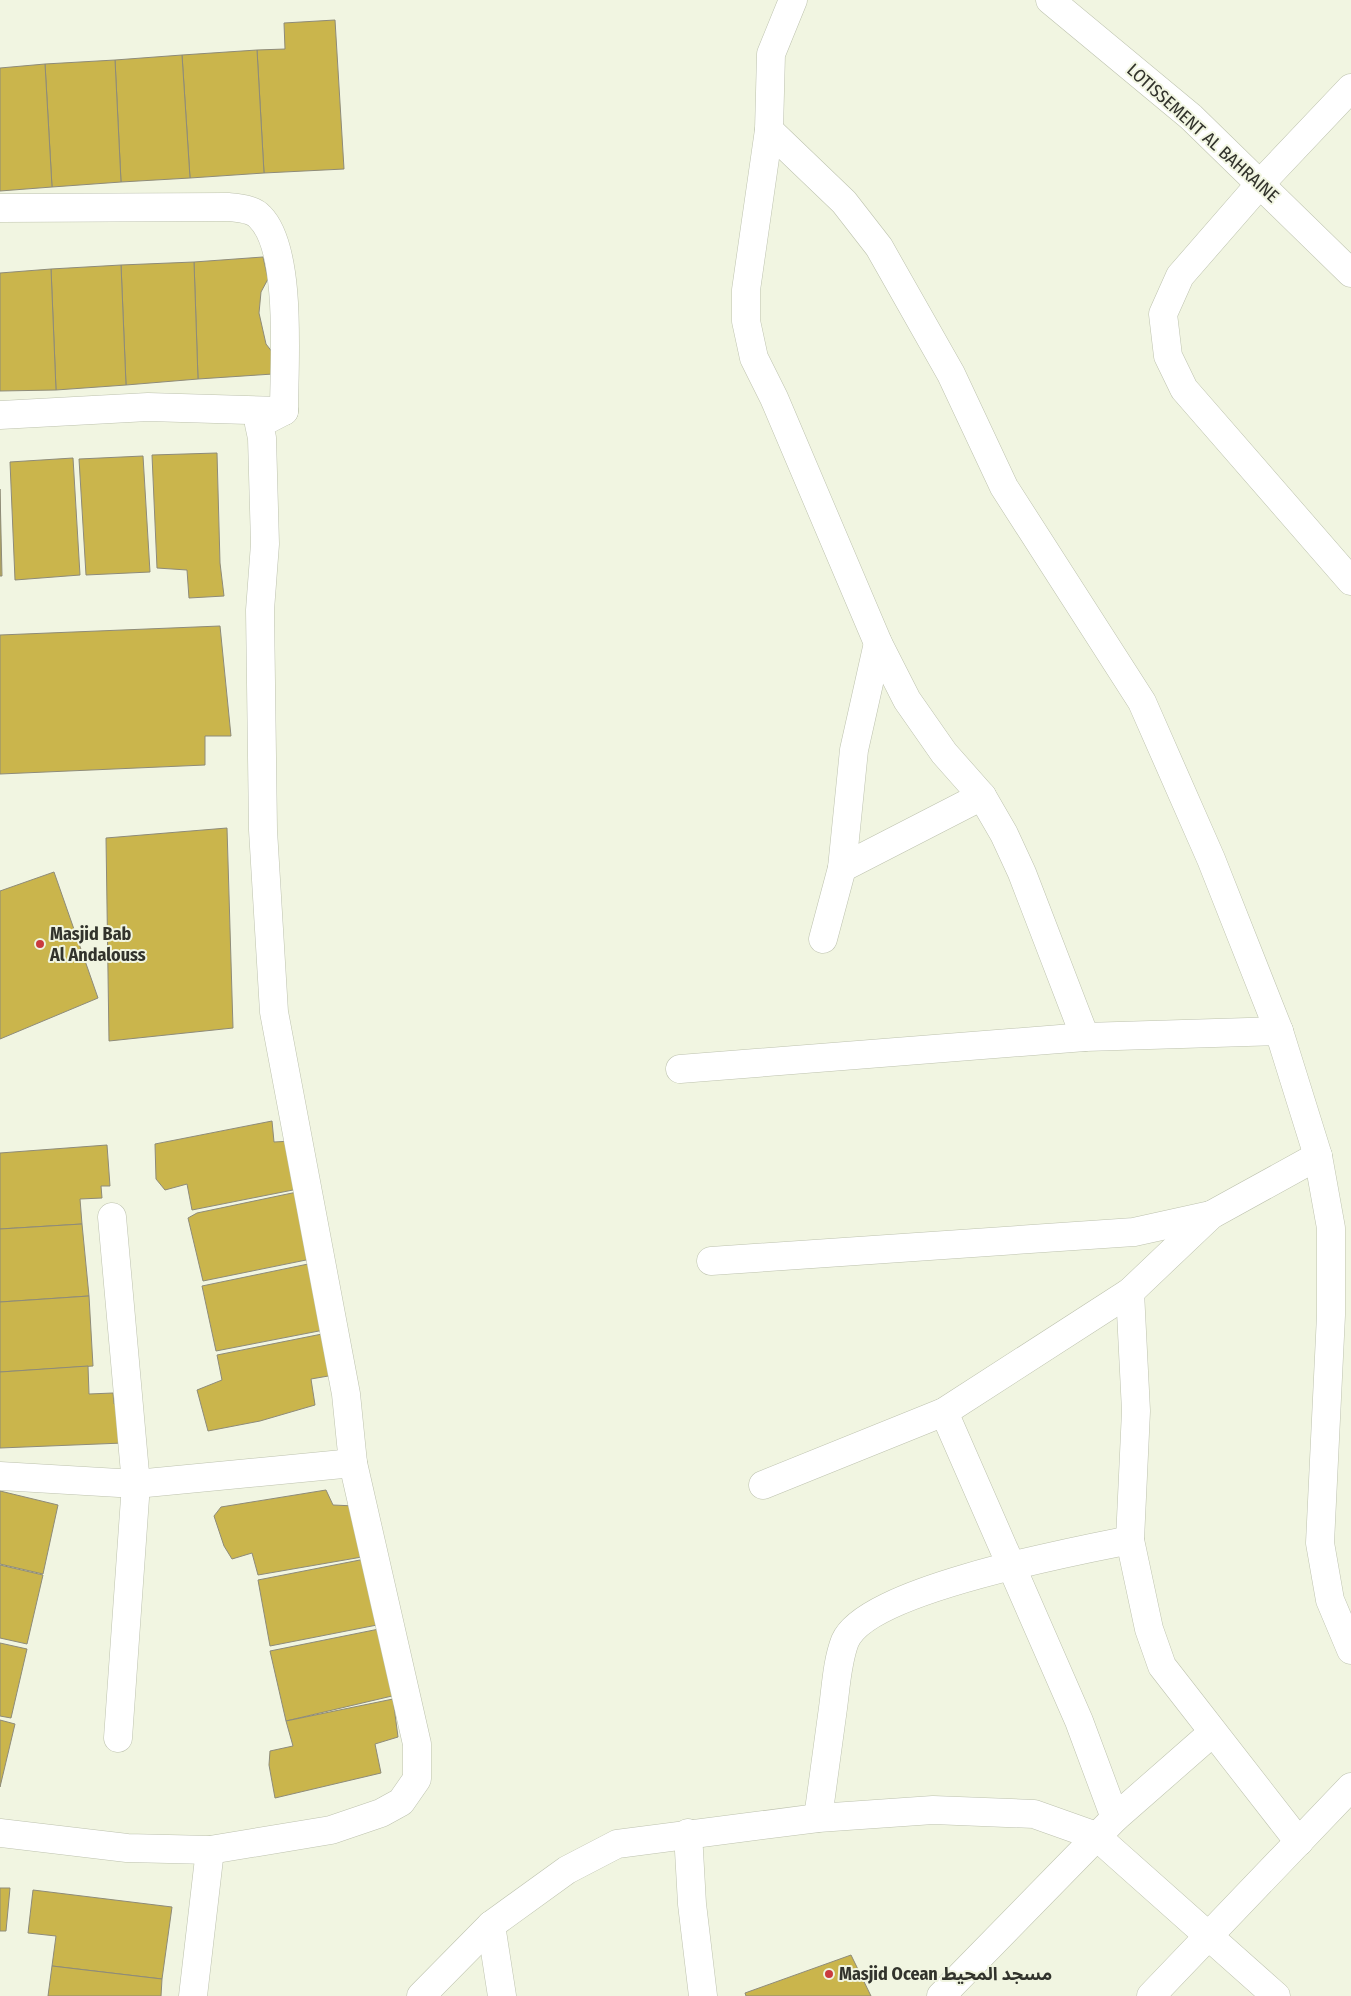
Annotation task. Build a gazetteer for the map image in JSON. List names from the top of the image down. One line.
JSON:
{"streets":{"street":["LOTISSEMENT AL BAHRAINE"]},"places":["Masjid Bab Al Andalouss","Masjid Ocean مسجد المحيط"]}
